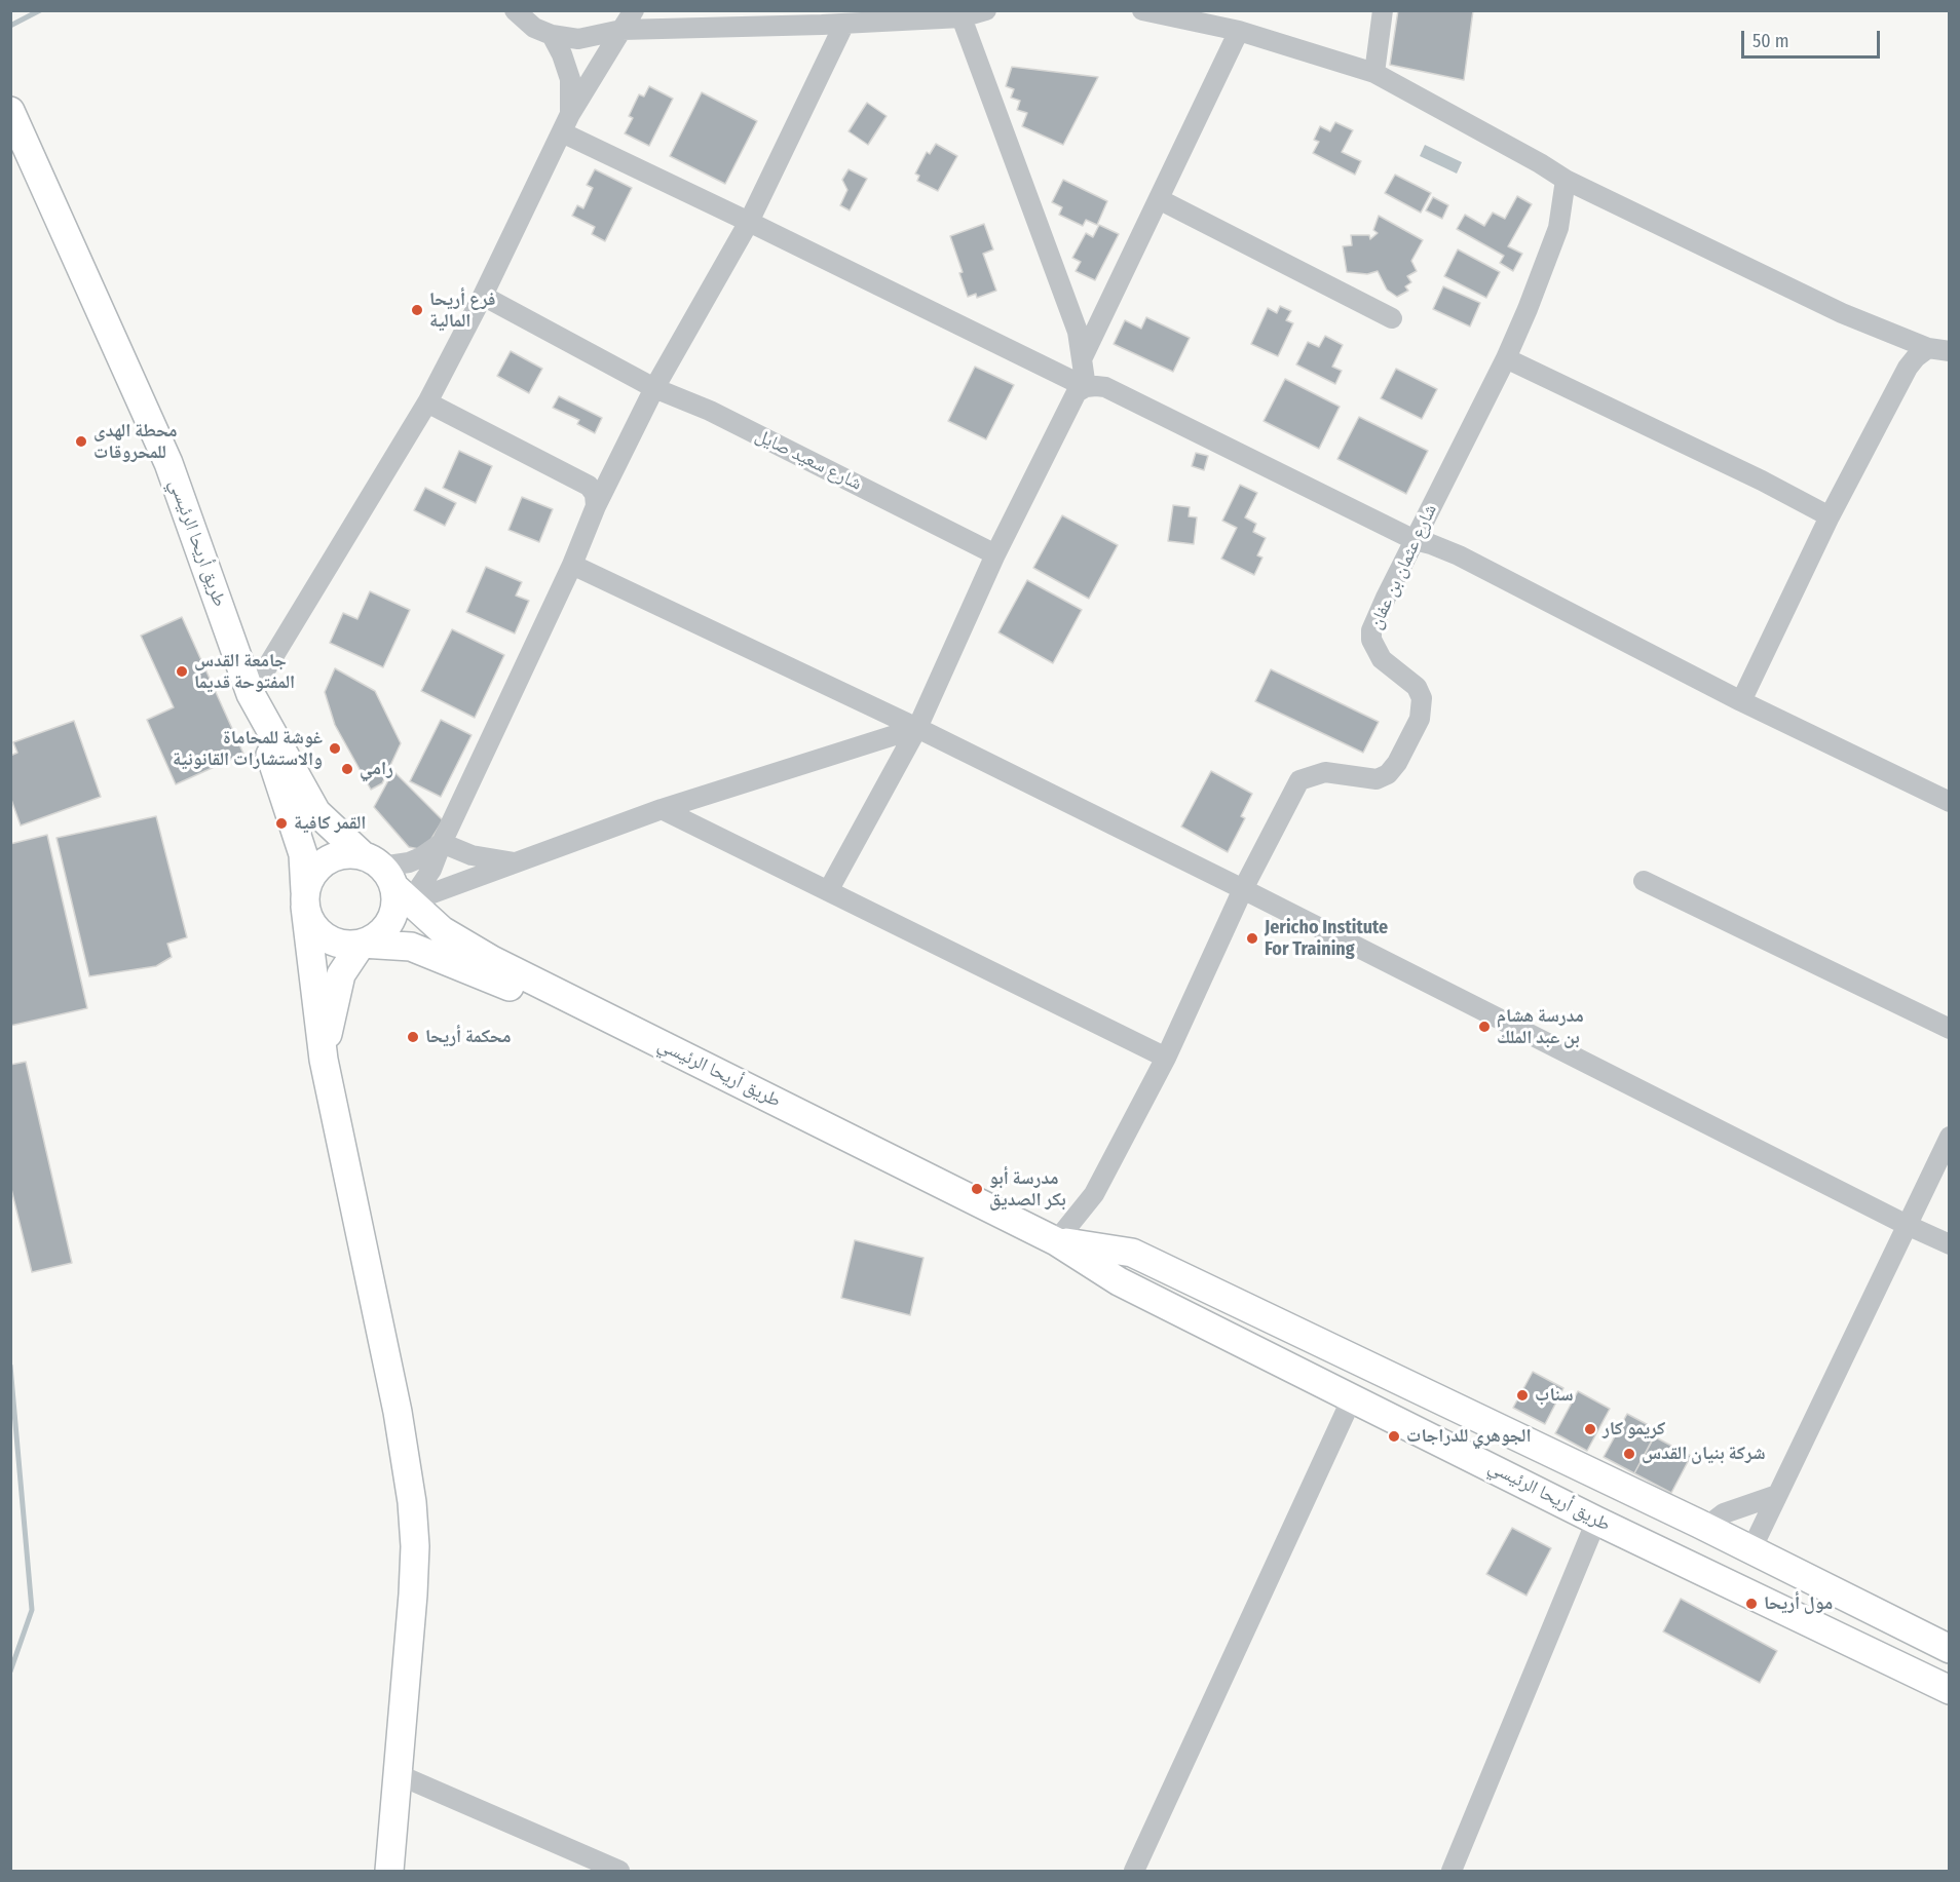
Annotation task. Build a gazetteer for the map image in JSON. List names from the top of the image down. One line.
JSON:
{"streets":{"main road":["طريق أريحا الرئيسي"],"street":["شارع سعيد صايل","شارع عثمان بن عفان"]},"places":["فرع أريحا المالية","محطة الهدى للمحروقات","جامعة القدس المفتوحة قديما","غوشة للمحاماة والاستشارات القانونية","رامي","القمر كافية","Jericho Institute For Training","مدرسة هشام بن عبد الملك","محكمة أريحا","مدرسة أبو بكر الصديق","سناب","كريمو كار","الجوهري للدراجات","شركة بنيان القدس","مول أريحا"],"scale_bar":"50 m"}
